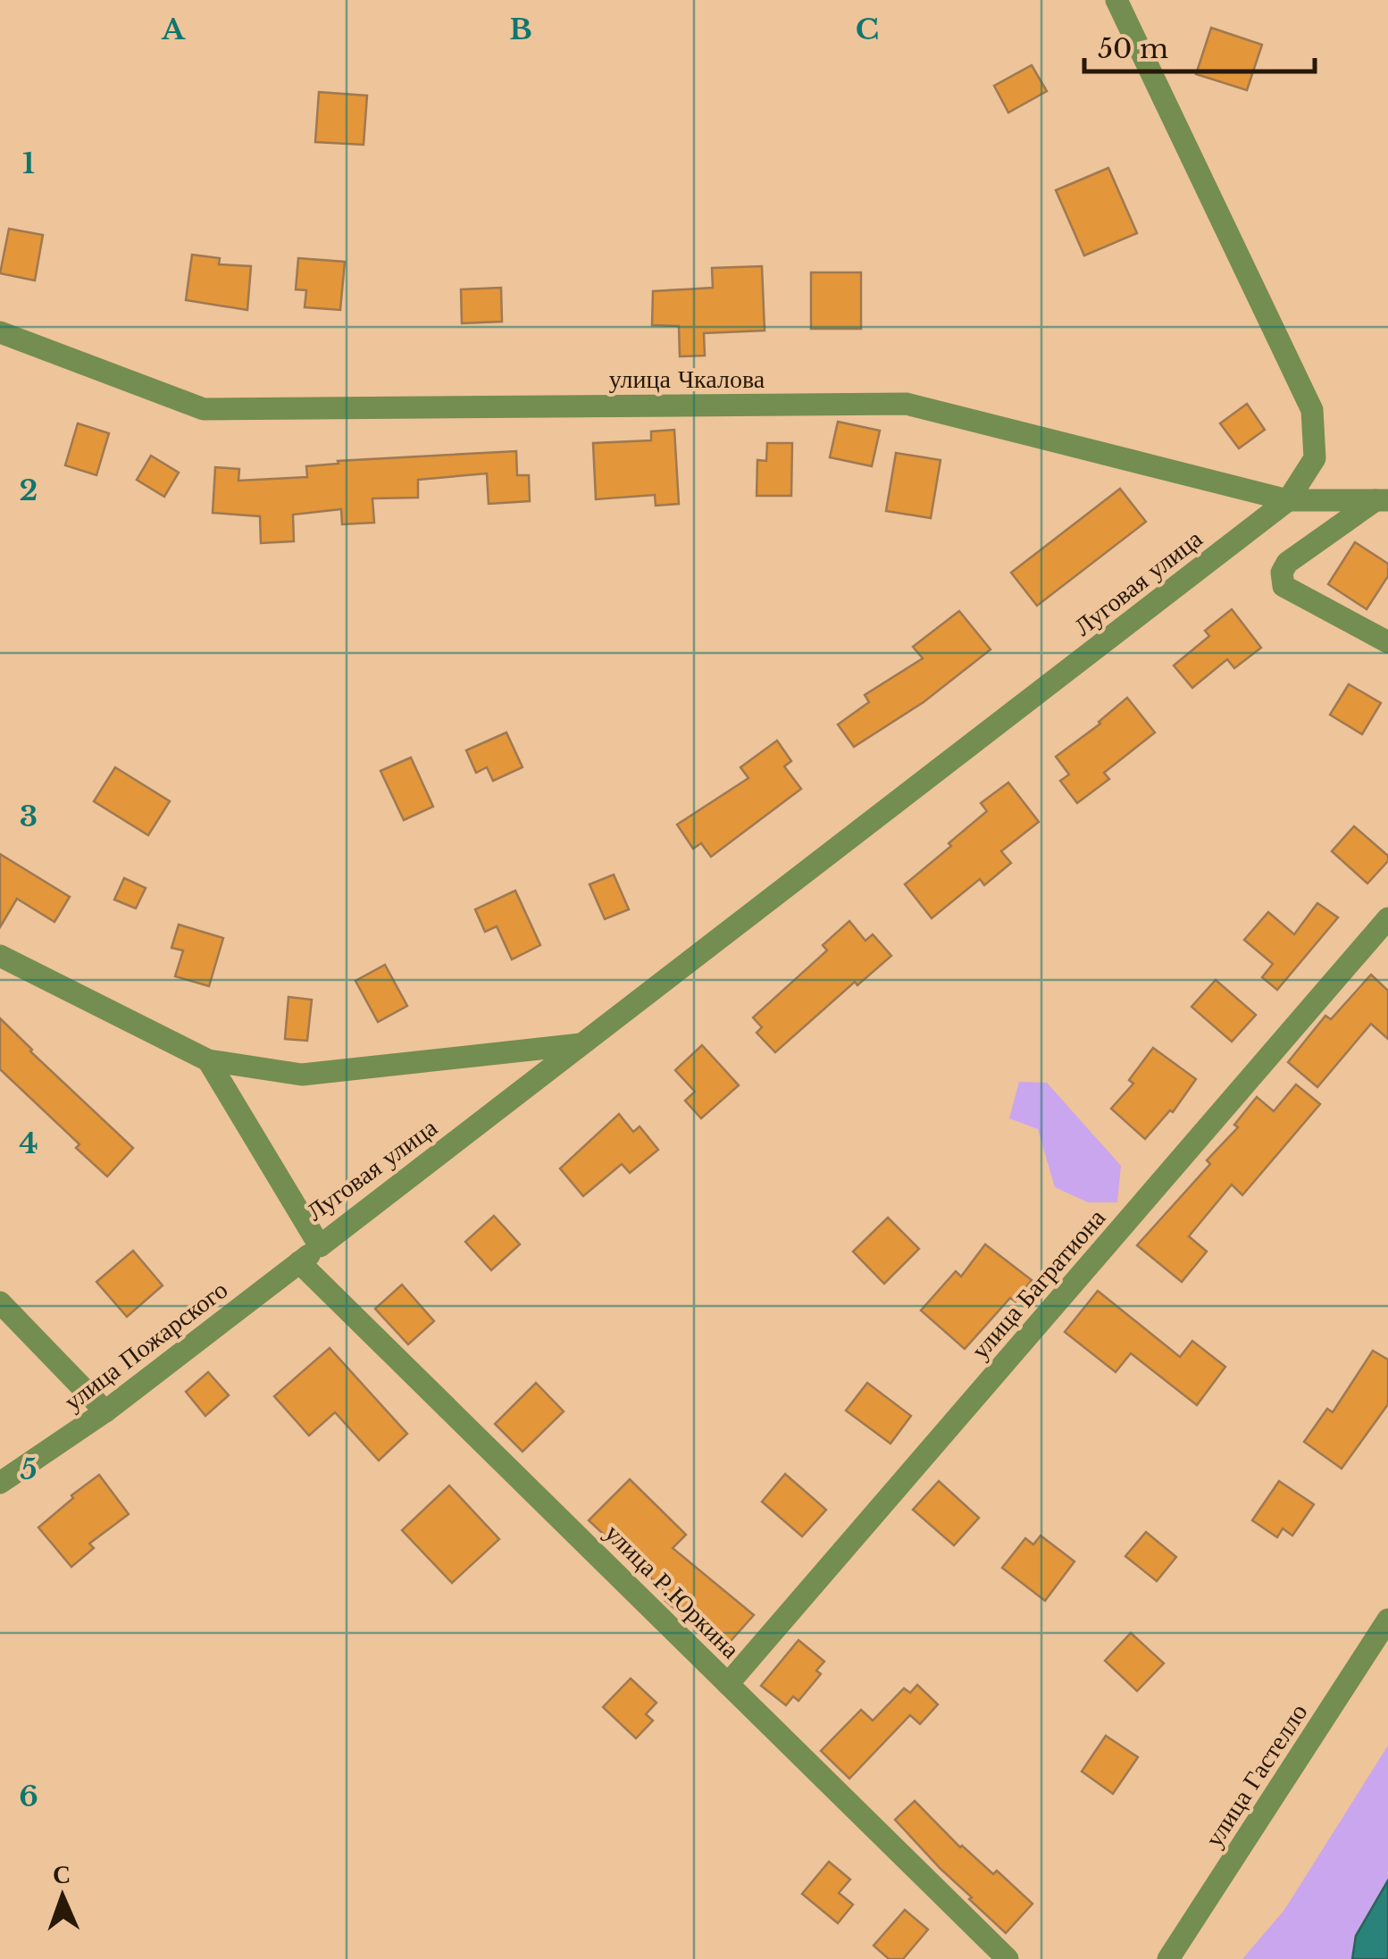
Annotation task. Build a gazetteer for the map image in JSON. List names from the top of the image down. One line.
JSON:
{"streets":{"street":["улица Чкалова","Луговая улица","улица Багратиона","улица Пожарского","улица Р.Юркина","улица Гастелло"]},"crossings":[["улица Чкалова","Луговая улица"],["Луговая улица","улица Пожарского"],["улица Багратиона","улица Р.Юркина"],["улица Пожарского","улица Р.Юркина"]],"scale_bar":"50 m","north":"top","grid":{"columns":["A","B","C"],"rows":["1","2","3","4","5","6"]}}
